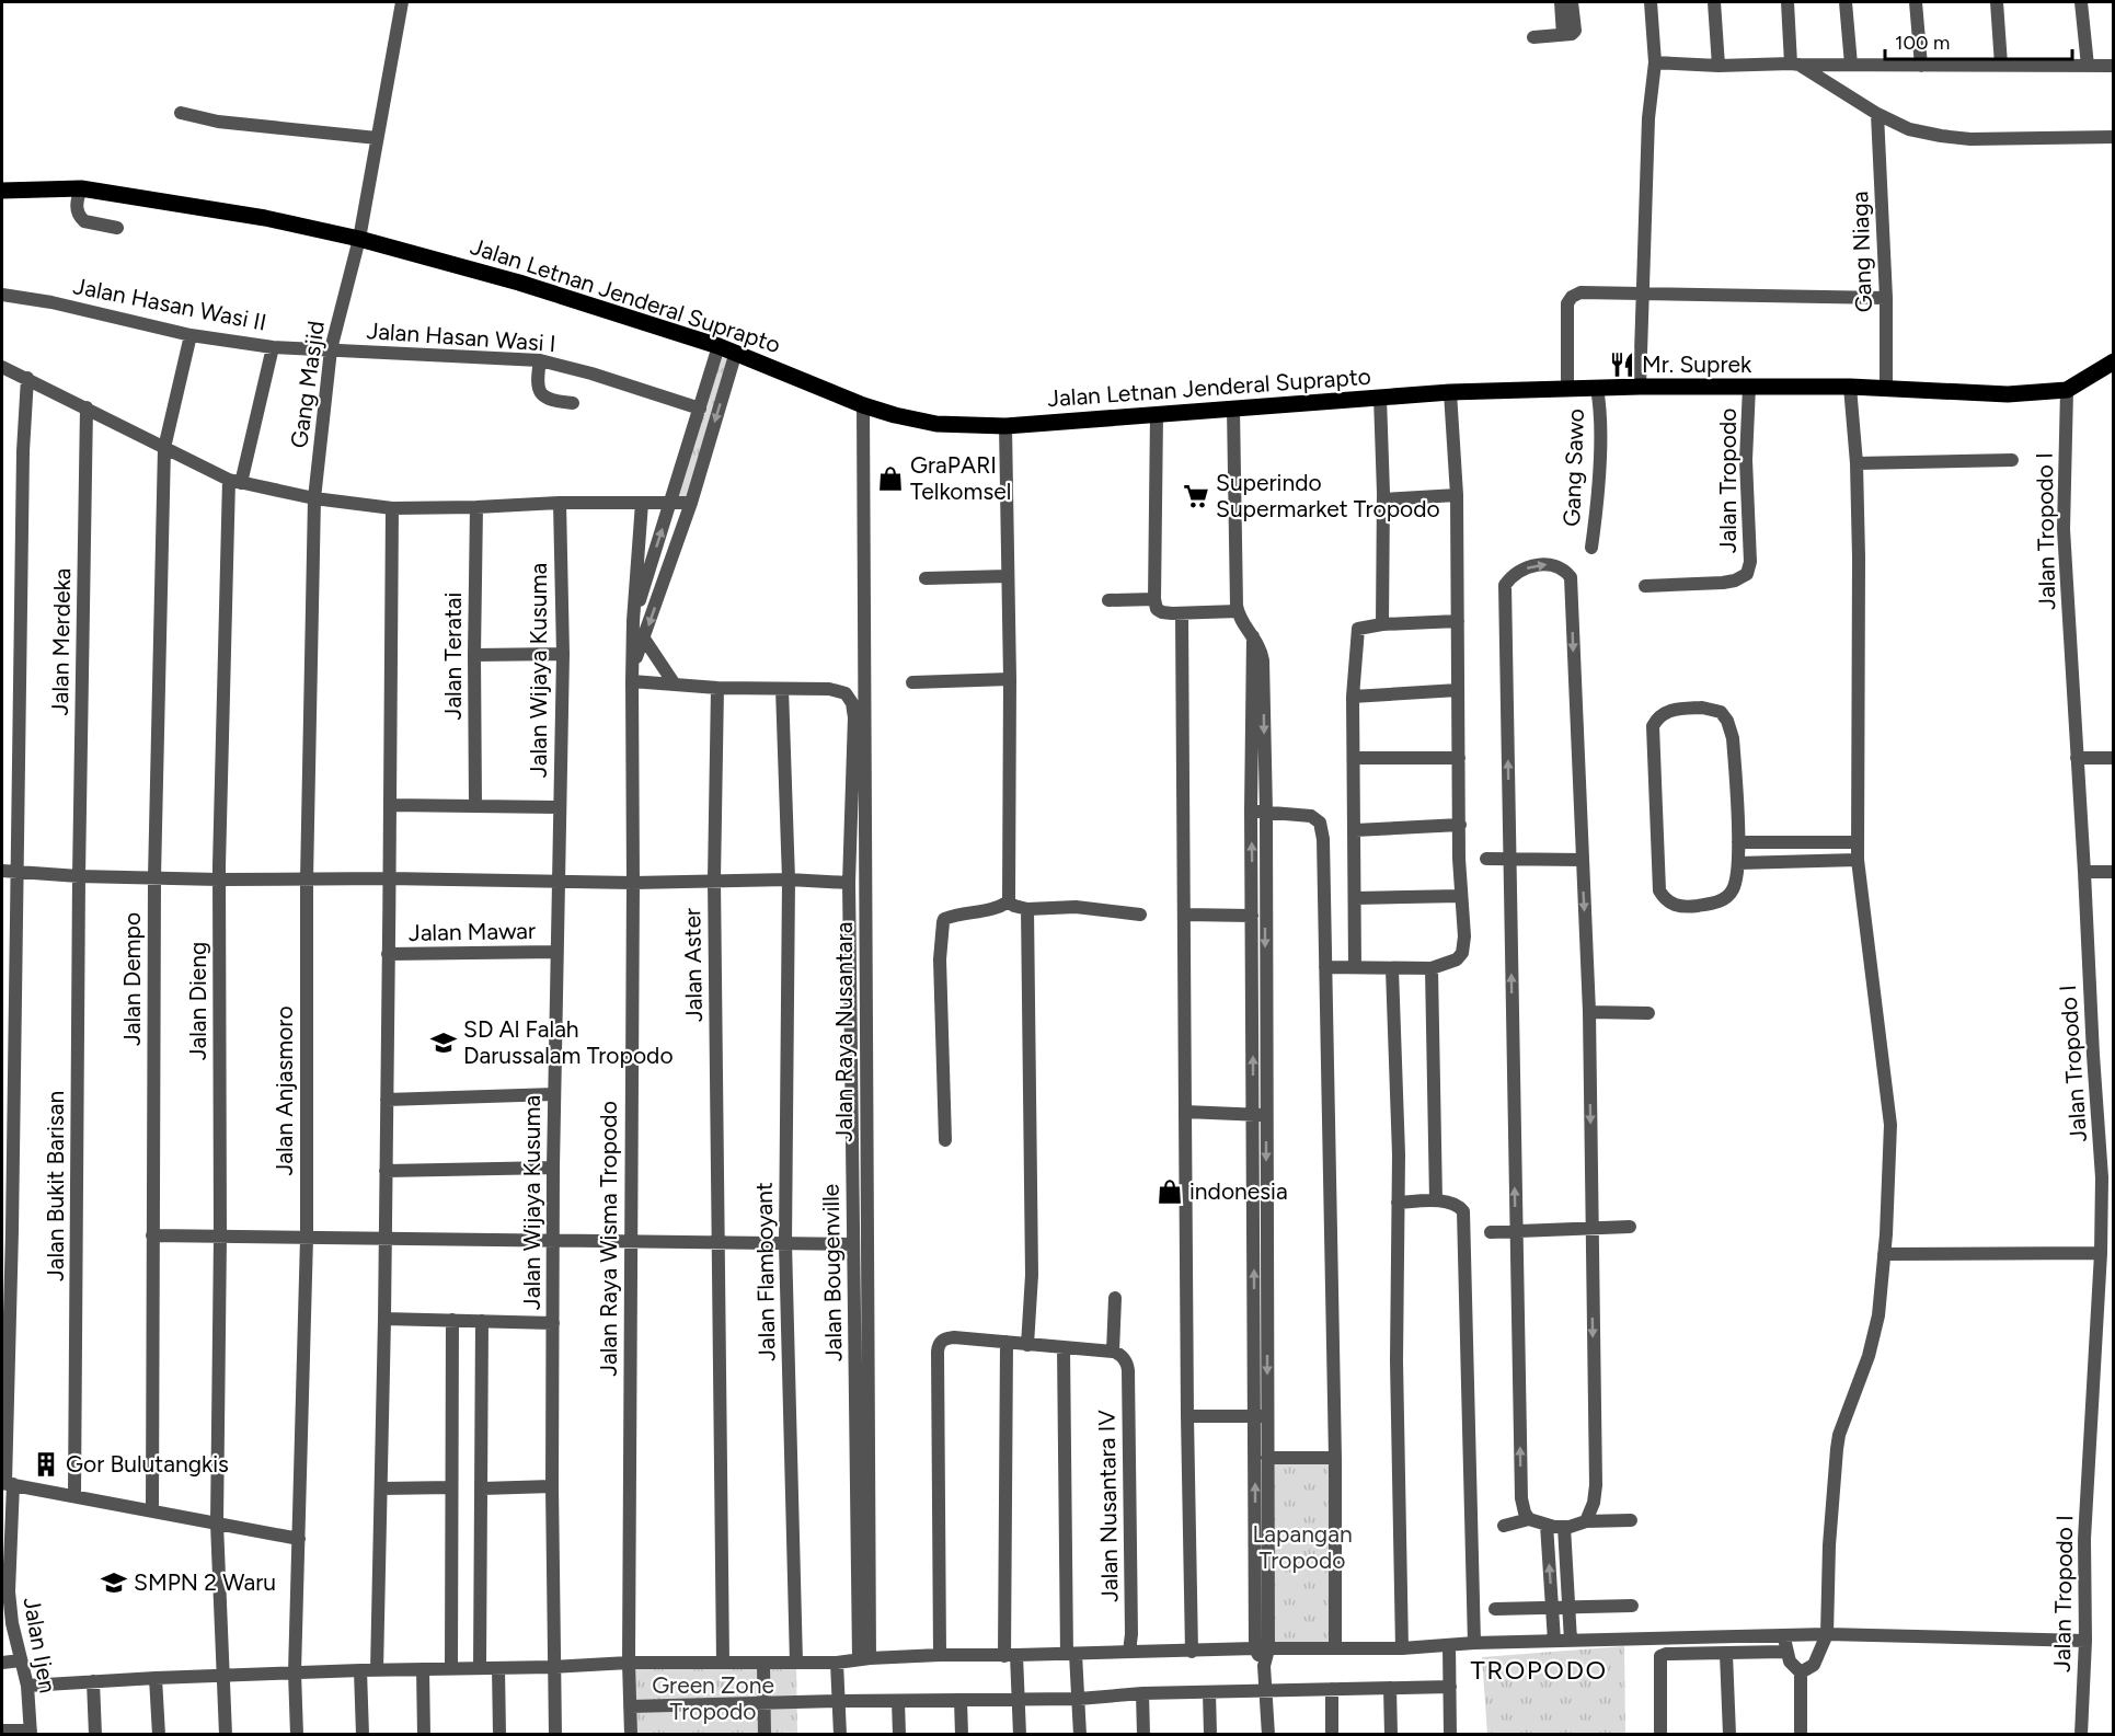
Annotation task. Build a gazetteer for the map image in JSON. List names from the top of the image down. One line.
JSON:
{"streets":{"main road":["Jalan Letnan Jenderal Suprapto"],"street":["Gang Niaga","Jalan Hasan Wasi II","Jalan Hasan Wasi I","Gang Masjid","Gang Sawo","Jalan Tropodo","Jalan Tropodo I","Jalan Merdeka","Jalan Teratai","Jalan Wijaya Kusuma","Jalan Mawar","Jalan Aster","Jalan Dempo","Jalan Dieng","Jalan Raya Nusantara","Jalan Anjasmoro","Jalan Bukit Barisan","Jalan Raya Wisma Tropodo","Jalan Flamboyant","Jalan Bougenville","Jalan Nusantara IV","Jalan Ijen"]},"crossings":[["Gang Niaga","Jalan Letnan Jenderal Suprapto"],["Jalan Letnan Jenderal Suprapto","Gang Masjid"],["Jalan Letnan Jenderal Suprapto","Gang Sawo"],["Jalan Letnan Jenderal Suprapto","Jalan Tropodo"],["Jalan Letnan Jenderal Suprapto","Jalan Tropodo I"],["Jalan Letnan Jenderal Suprapto","Jalan Raya Nusantara"],["Jalan Hasan Wasi II","Jalan Hasan Wasi I"],["Jalan Hasan Wasi II","Gang Masjid"],["Jalan Hasan Wasi II","Jalan Dempo"],["Jalan Hasan Wasi II","Jalan Dieng"],["Jalan Hasan Wasi I","Gang Masjid"],["Gang Masjid","Jalan Anjasmoro"],["Jalan Merdeka","Jalan Bukit Barisan"],["Jalan Wijaya Kusuma","Jalan Mawar"],["Jalan Raya Nusantara","Jalan Bougenville"],["Jalan Flamboyant","Jalan Bougenville"]],"districts":["TROPODO"],"parks":["Lapangan Tropodo","Green Zone Tropodo"],"places":{"restaurant":["Mr. Suprek"],"shop":["GraPARI Telkomsel","indonesia"],"supermarket":["Superindo Supermarket Tropodo"],"school or university":["SD Al Falah Darussalam Tropodo","SMPN 2 Waru"],"building":["Gor Bulutangkis"]},"scale_bar":"100 m"}
